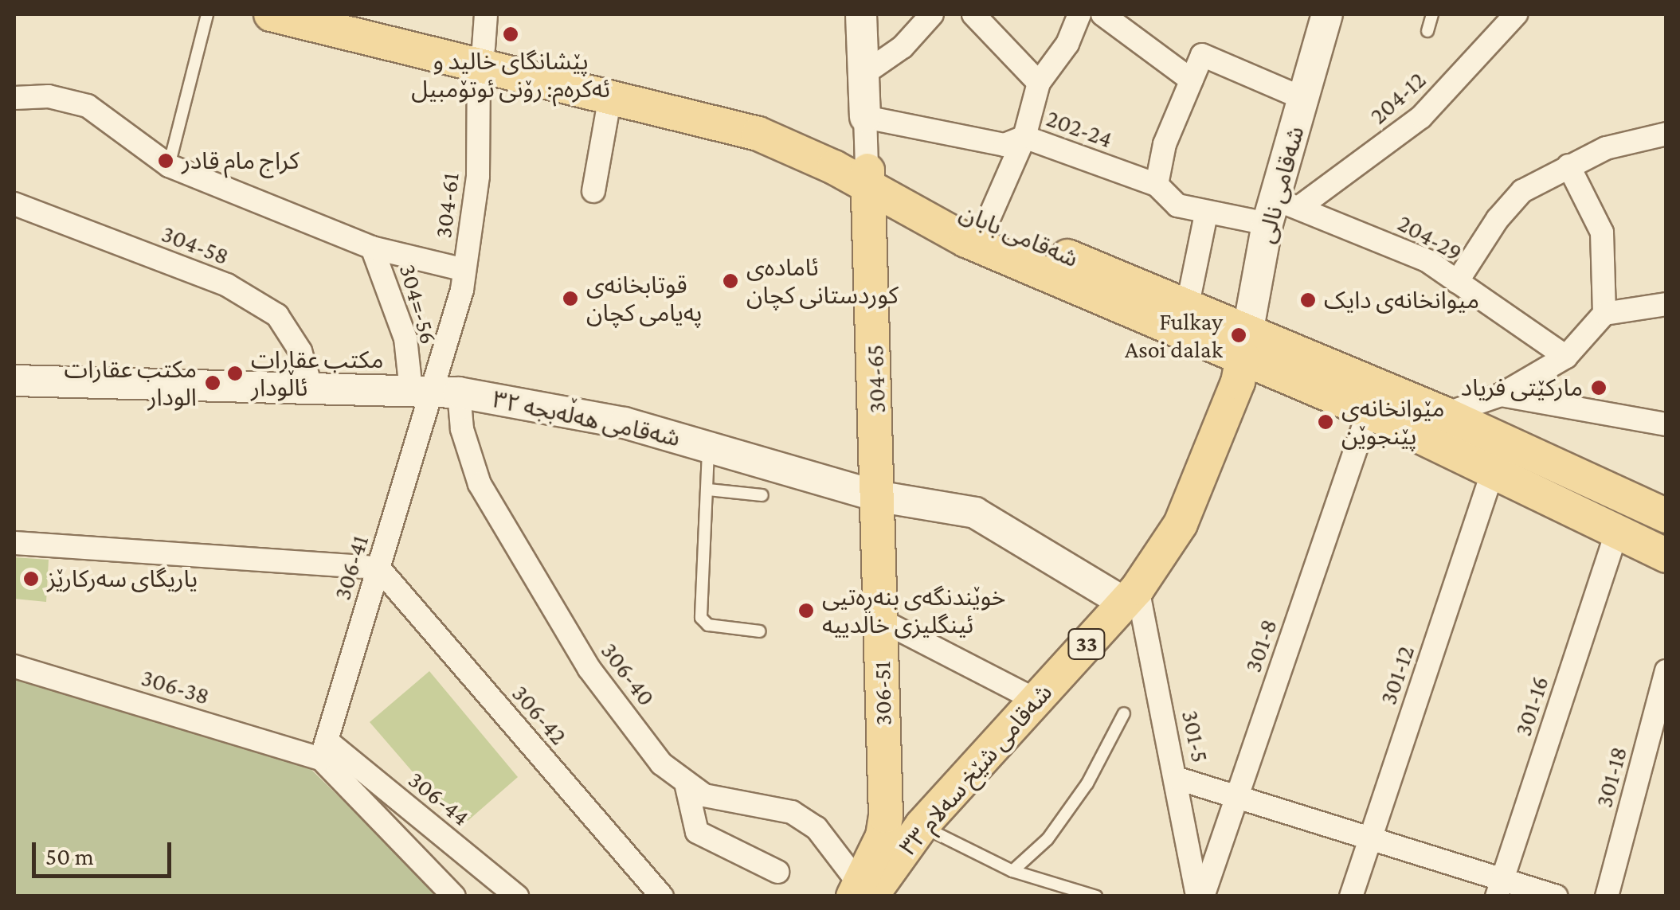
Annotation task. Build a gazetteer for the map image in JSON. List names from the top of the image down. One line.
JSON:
{"streets":{"main road":["شەقامی بابان","304-65","33","306-51","شەقامی شێخ سەلام ٣٣"],"street":["204-12","202-24","شەقامی نالی","304-61","204-29","304-58","304=-56","شەقامی هەڵەبجە ٣٢","306-41","301-8","306-40","301-12","306-38","301-16","306-42","301-5","301-18","306-44"]},"crossings":[["204-12","202-24"],["204-12","شەقامی نالی"],["204-12","204-29"],["202-24","شەقامی نالی"],["202-24","204-29"],["شەقامی نالی","شەقامی بابان"],["شەقامی نالی","204-29"],["شەقامی نالی","شەقامی شێخ سەلام ٣٣"],["304-61","شەقامی بابان"],["304-61","304=-56"],["304-61","شەقامی هەڵەبجە ٣٢"],["304-61","306-41"],["304-61","306-40"],["شەقامی بابان","304-65"],["شەقامی بابان","شەقامی شێخ سەلام ٣٣"],["304-58","شەقامی هەڵەبجە ٣٢"],["304=-56","شەقامی هەڵەبجە ٣٢"],["304=-56","306-41"],["304=-56","306-40"],["304-65","شەقامی هەڵەبجە ٣٢"],["304-65","306-51"],["شەقامی هەڵەبجە ٣٢","306-41"],["شەقامی هەڵەبجە ٣٢","306-40"],["شەقامی هەڵەبجە ٣٢","306-51"],["شەقامی هەڵەبجە ٣٢","301-5"],["شەقامی هەڵەبجە ٣٢","شەقامی شێخ سەلام ٣٣"],["306-41","306-40"],["306-41","306-38"],["306-41","306-42"],["306-41","306-44"],["301-8","301-5"],["306-40","306-51"],["306-40","شەقامی شێخ سەلام ٣٣"],["306-38","306-44"],["306-51","شەقامی شێخ سەلام ٣٣"],["301-5","شەقامی شێخ سەلام ٣٣"]],"places":["پێشانگای خالید و ئەکرەم: رۆنی ئوتۆمبیل","کراج مام قادر","ئامادەی کوردستانی کچان","قوتابخانەی پەیامی کچان","میوانخانەی دایک","Fulkay Asoi dalak","مكتب عقارات ئاڵودار","مكتب عقارات الودار","مارکێتی فریاد","مێوانخانەی پێنجوێن","یاریگای سەرکارێز","خوێندنگەی بنەڕەتیی ئینگلیزی خالدییە"],"scale_bar":"50 m"}
